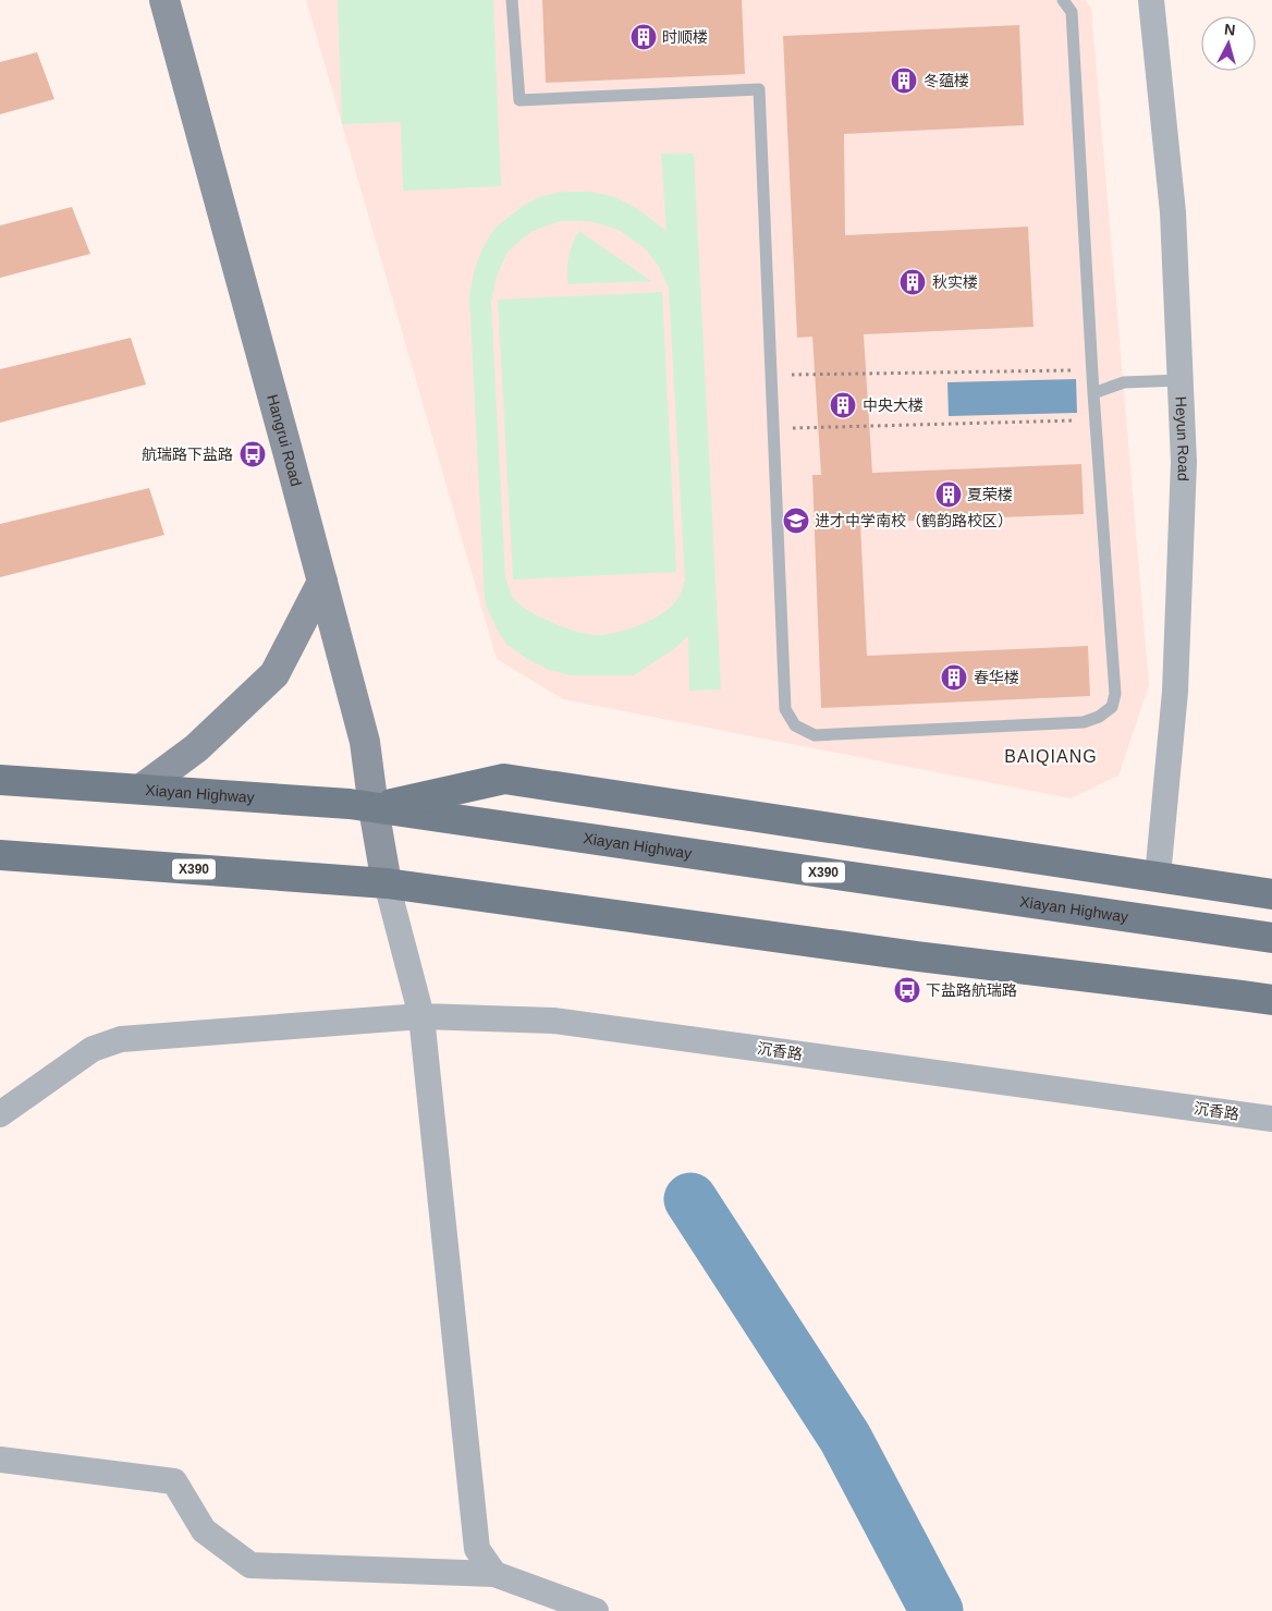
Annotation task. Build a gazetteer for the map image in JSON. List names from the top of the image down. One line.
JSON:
{"streets":{"main road":["Xiayan Highway","X390"],"street":["Heyun Road","Hangrui Road","沉香路"]},"crossings":[["Hangrui Road","Xiayan Highway"],["Hangrui Road","X390"]],"districts":["BAIQIANG"],"places":{"building":["时顺楼","冬蕴楼","秋实楼","中央大楼","夏荣楼","春华楼"],"bus stop":["航瑞路下盐路","下盐路航瑞路"],"school or university":["进才中学南校（鹤韵路校区）"]},"north":"top"}
